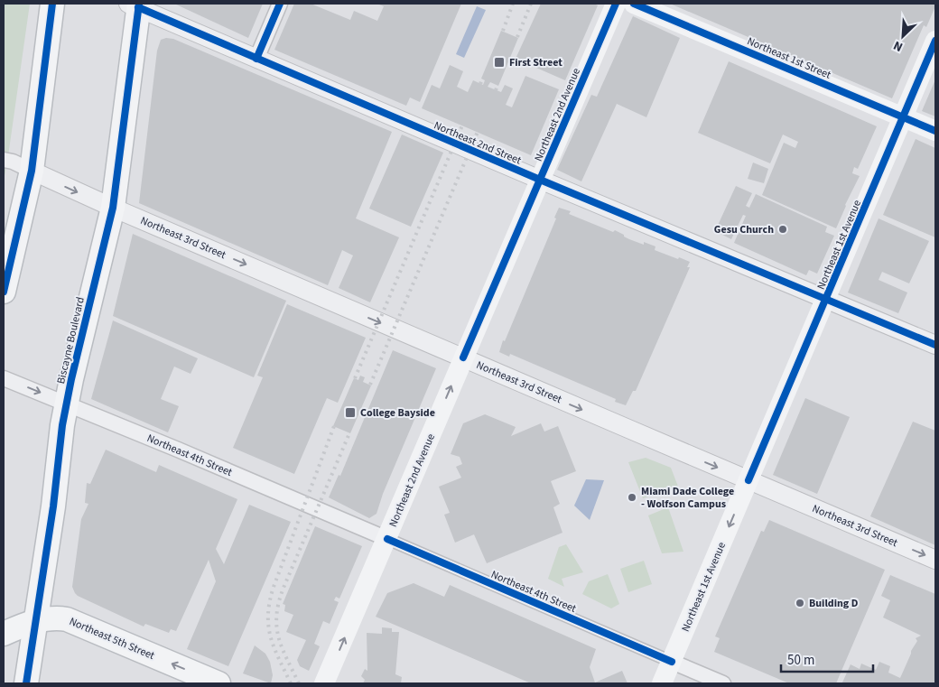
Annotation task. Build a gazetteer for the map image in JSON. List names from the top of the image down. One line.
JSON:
{"streets":{"main road":["Northeast 1st Street","Northeast 2nd Avenue","Northeast 1st Avenue","Biscayne Boulevard","Northeast 5th Street"],"street":["Northeast 2nd Street","Northeast 3rd Street","Northeast 4th Street"]},"crossings":[["Northeast 1st Street","Northeast 1st Avenue"],["Northeast 2nd Avenue","Northeast 2nd Street"],["Northeast 2nd Avenue","Northeast 3rd Street"],["Northeast 2nd Avenue","Northeast 4th Street"],["Northeast 2nd Street","Northeast 1st Avenue"],["Northeast 2nd Street","Biscayne Boulevard"],["Northeast 3rd Street","Northeast 1st Avenue"],["Northeast 3rd Street","Biscayne Boulevard"],["Northeast 1st Avenue","Northeast 4th Street"],["Biscayne Boulevard","Northeast 4th Street"],["Biscayne Boulevard","Northeast 5th Street"]],"one_way":["Northeast 2nd Avenue","Northeast 3rd Street","Northeast 5th Street"],"places":{"transit":["First Street","College Bayside"],"other":["Gesu Church","Miami Dade College - Wolfson Campus","Building D"]},"scale_bar":"50 m","north":"bottom left"}
